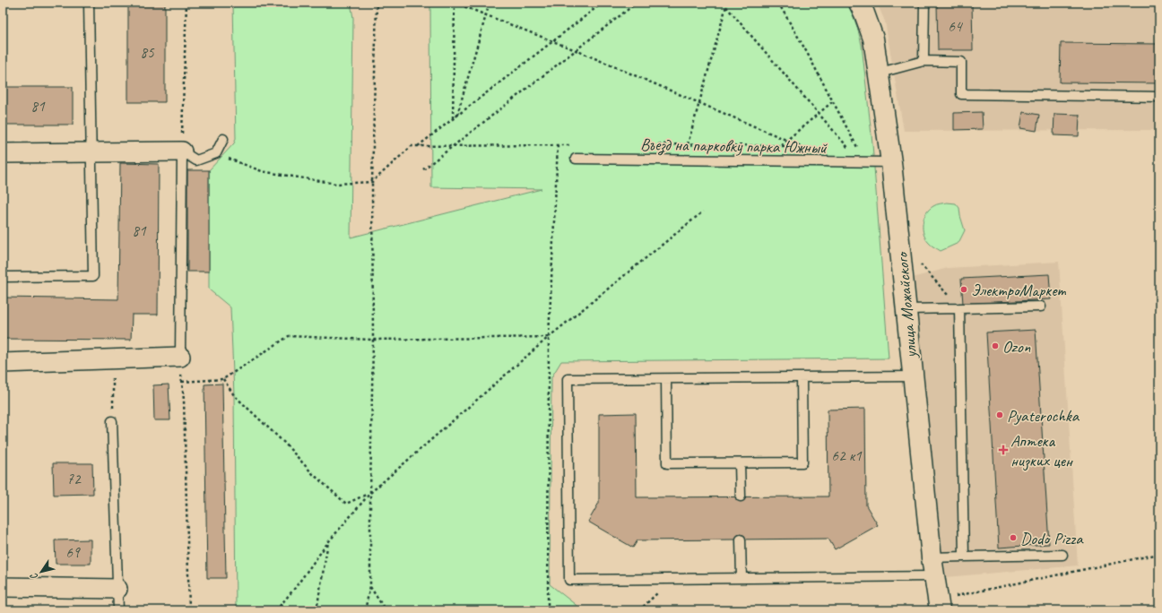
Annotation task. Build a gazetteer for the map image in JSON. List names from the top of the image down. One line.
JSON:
{"streets":{"main road":["улица Можайского"],"lane":["Въезд на парковку парка Южный"]},"crossings":[["Въезд на парковку парка Южный","улица Можайского"]],"places":{"other":["ЭлектроМаркет","Ozon","Pyaterochka","Dodo Pizza"],"health":["Аптека низких цен"]},"house_numbers":["64","85","81","81","62 к1","72","69"],"north":"bottom left"}
